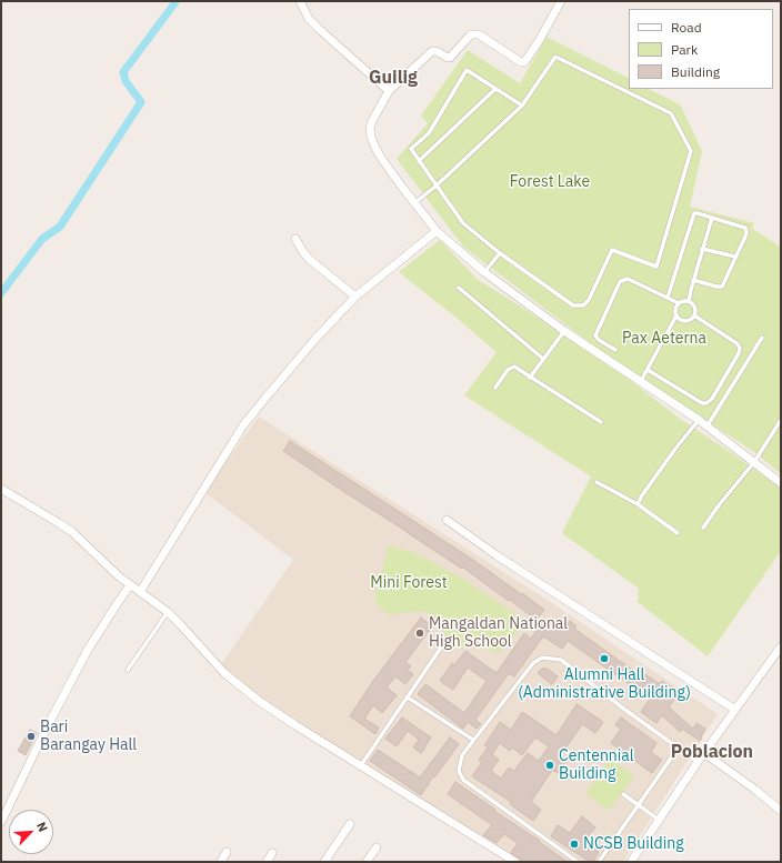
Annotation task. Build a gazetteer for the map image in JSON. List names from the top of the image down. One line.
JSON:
{"districts":["Guilig","Poblacion"],"parks":["Forest Lake","Pax Aeterna","Mini Forest"],"places":["Mangaldan National High School","Alumni Hall (Administrative Building)","Bari Barangay Hall","Centennial Building","NCSB Building"],"legend":["Road","Park","Building"],"north":"top right"}
